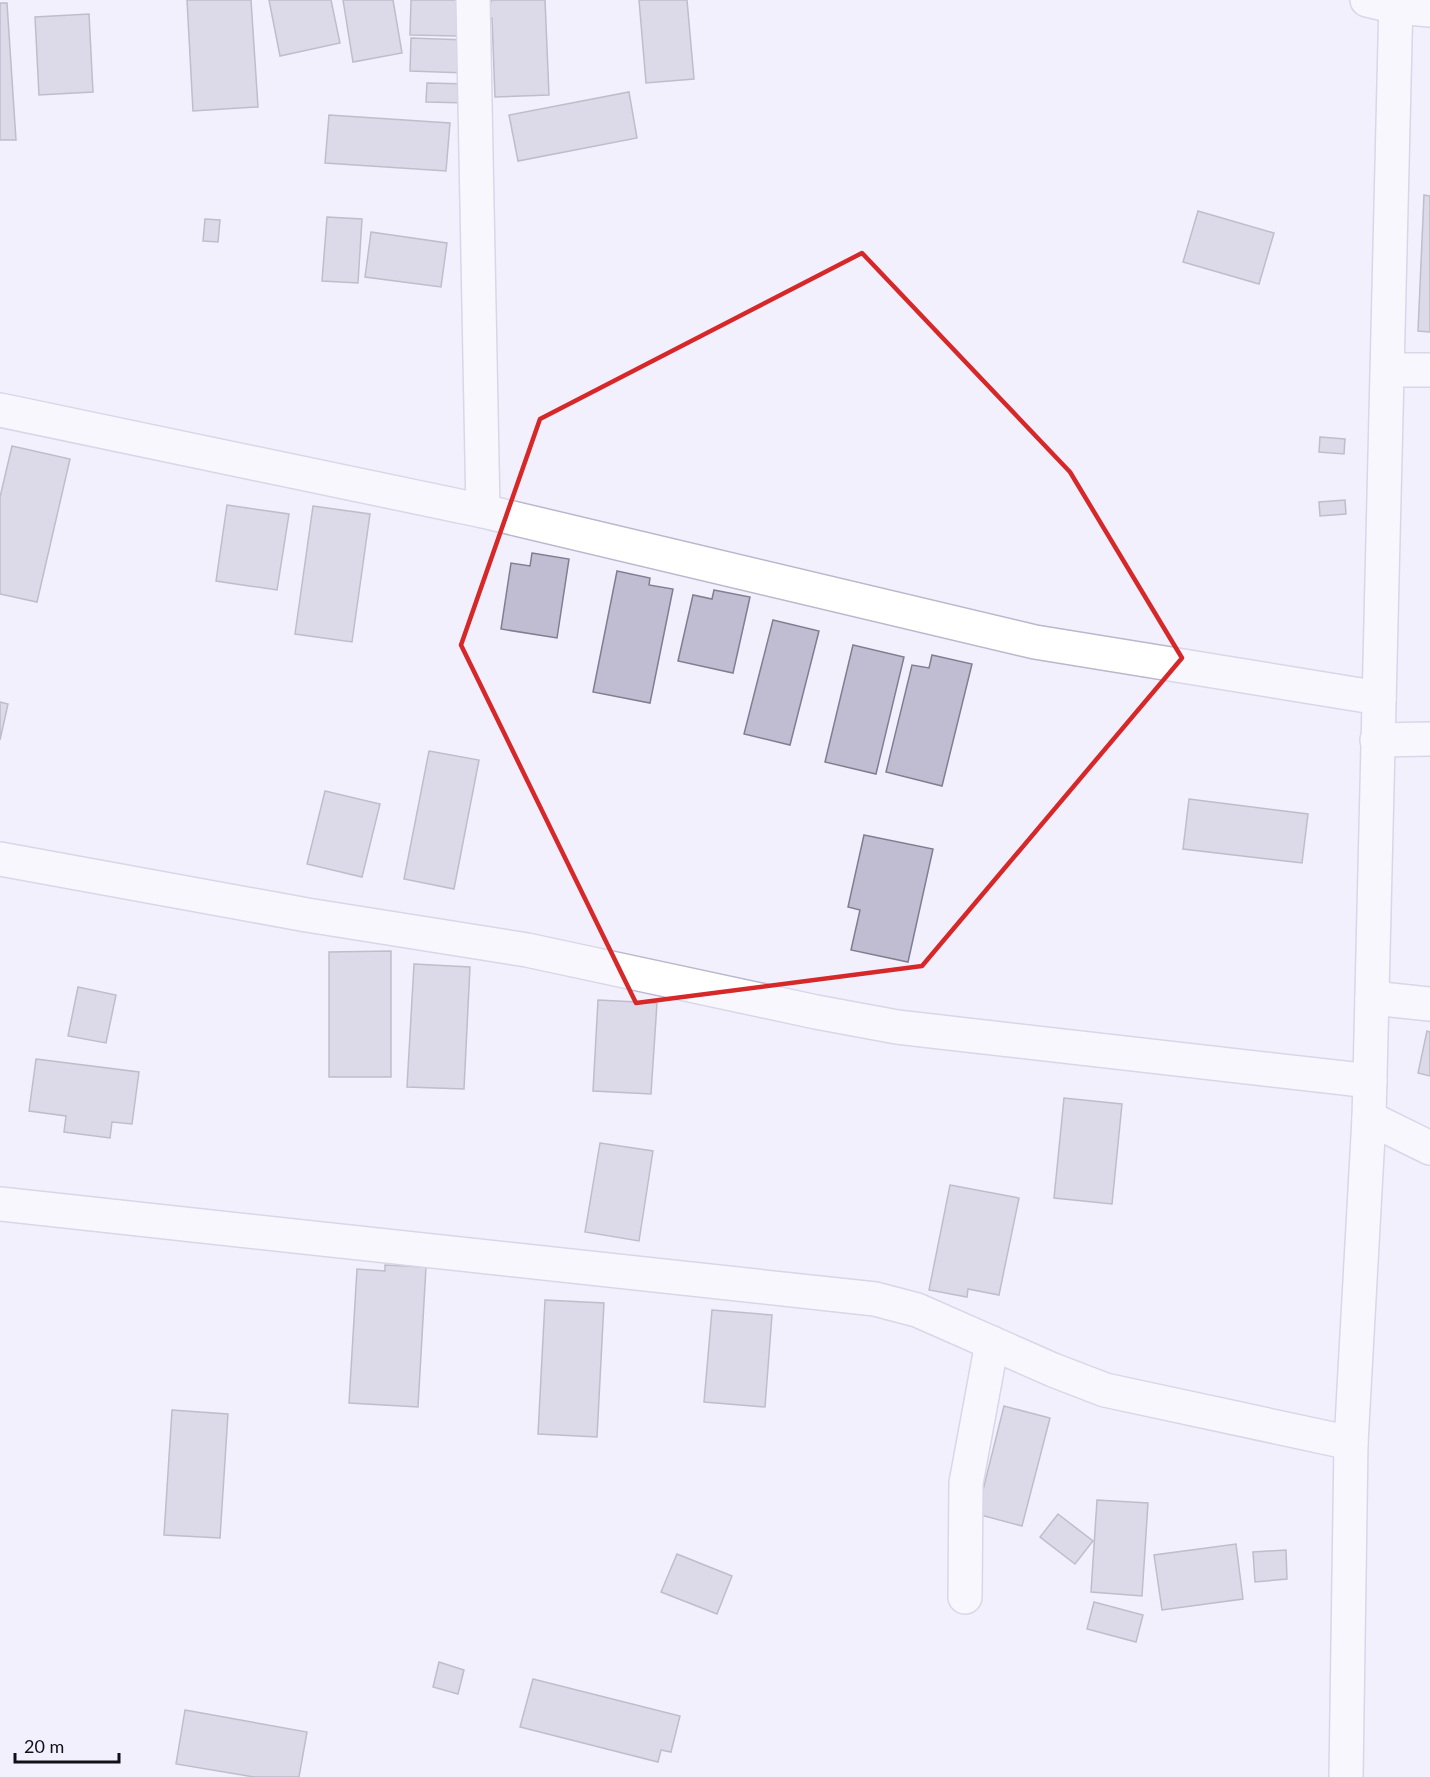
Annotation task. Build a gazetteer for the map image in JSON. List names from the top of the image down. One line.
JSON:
{"scale_bar":"20 m"}
